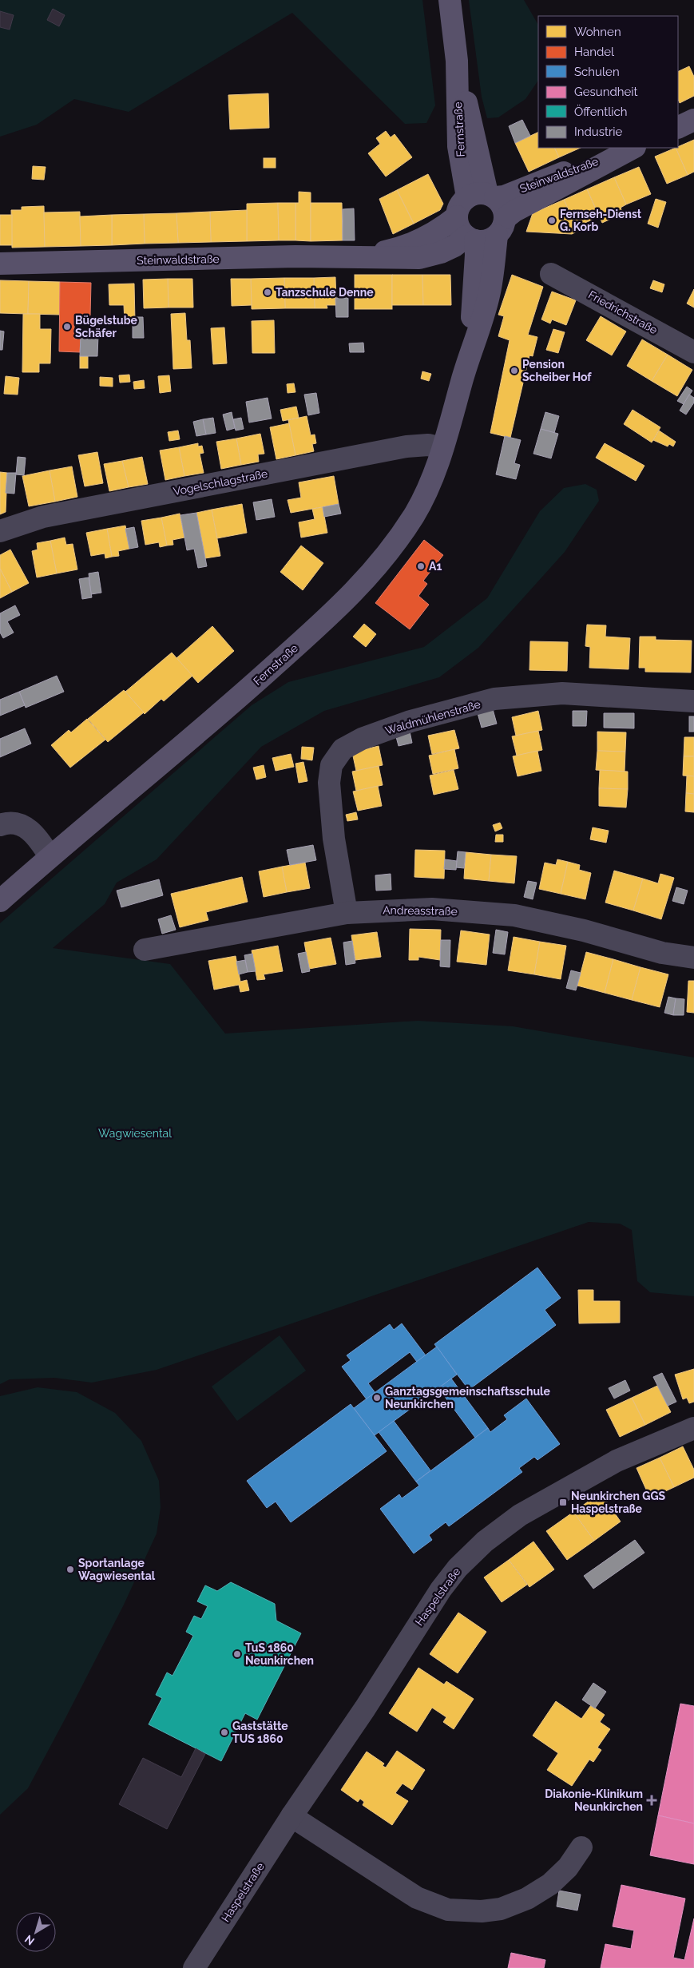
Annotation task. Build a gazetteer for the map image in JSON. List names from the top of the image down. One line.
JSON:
{"streets":{"main road":["Fernstraße","Steinwaldstraße"],"street":["Friedrichstraße","Vogelschlagstraße","Waldmühlenstraße","Andreasstraße","Haspelstraße"]},"crossings":[["Fernstraße","Steinwaldstraße"],["Fernstraße","Vogelschlagstraße"],["Waldmühlenstraße","Andreasstraße"]],"parks":["Wagwiesental"],"places":{"other":["Fernseh-Dienst G. Korb","Tanzschule Denne","Bügelstube Schäfer","Pension Scheiber Hof","A1","Ganztagsgemeinschaftsschule Neunkirchen","Sportanlage Wagwiesental","TuS 1860 Neunkirchen","Gaststätte TUS 1860"],"transit":["Neunkirchen GGS Haspelstraße"],"health":["Diakonie-Klinikum Neunkirchen"]},"legend":["Wohnen","Handel","Schulen","Gesundheit","Öffentlich","Industrie"],"north":"bottom left"}
